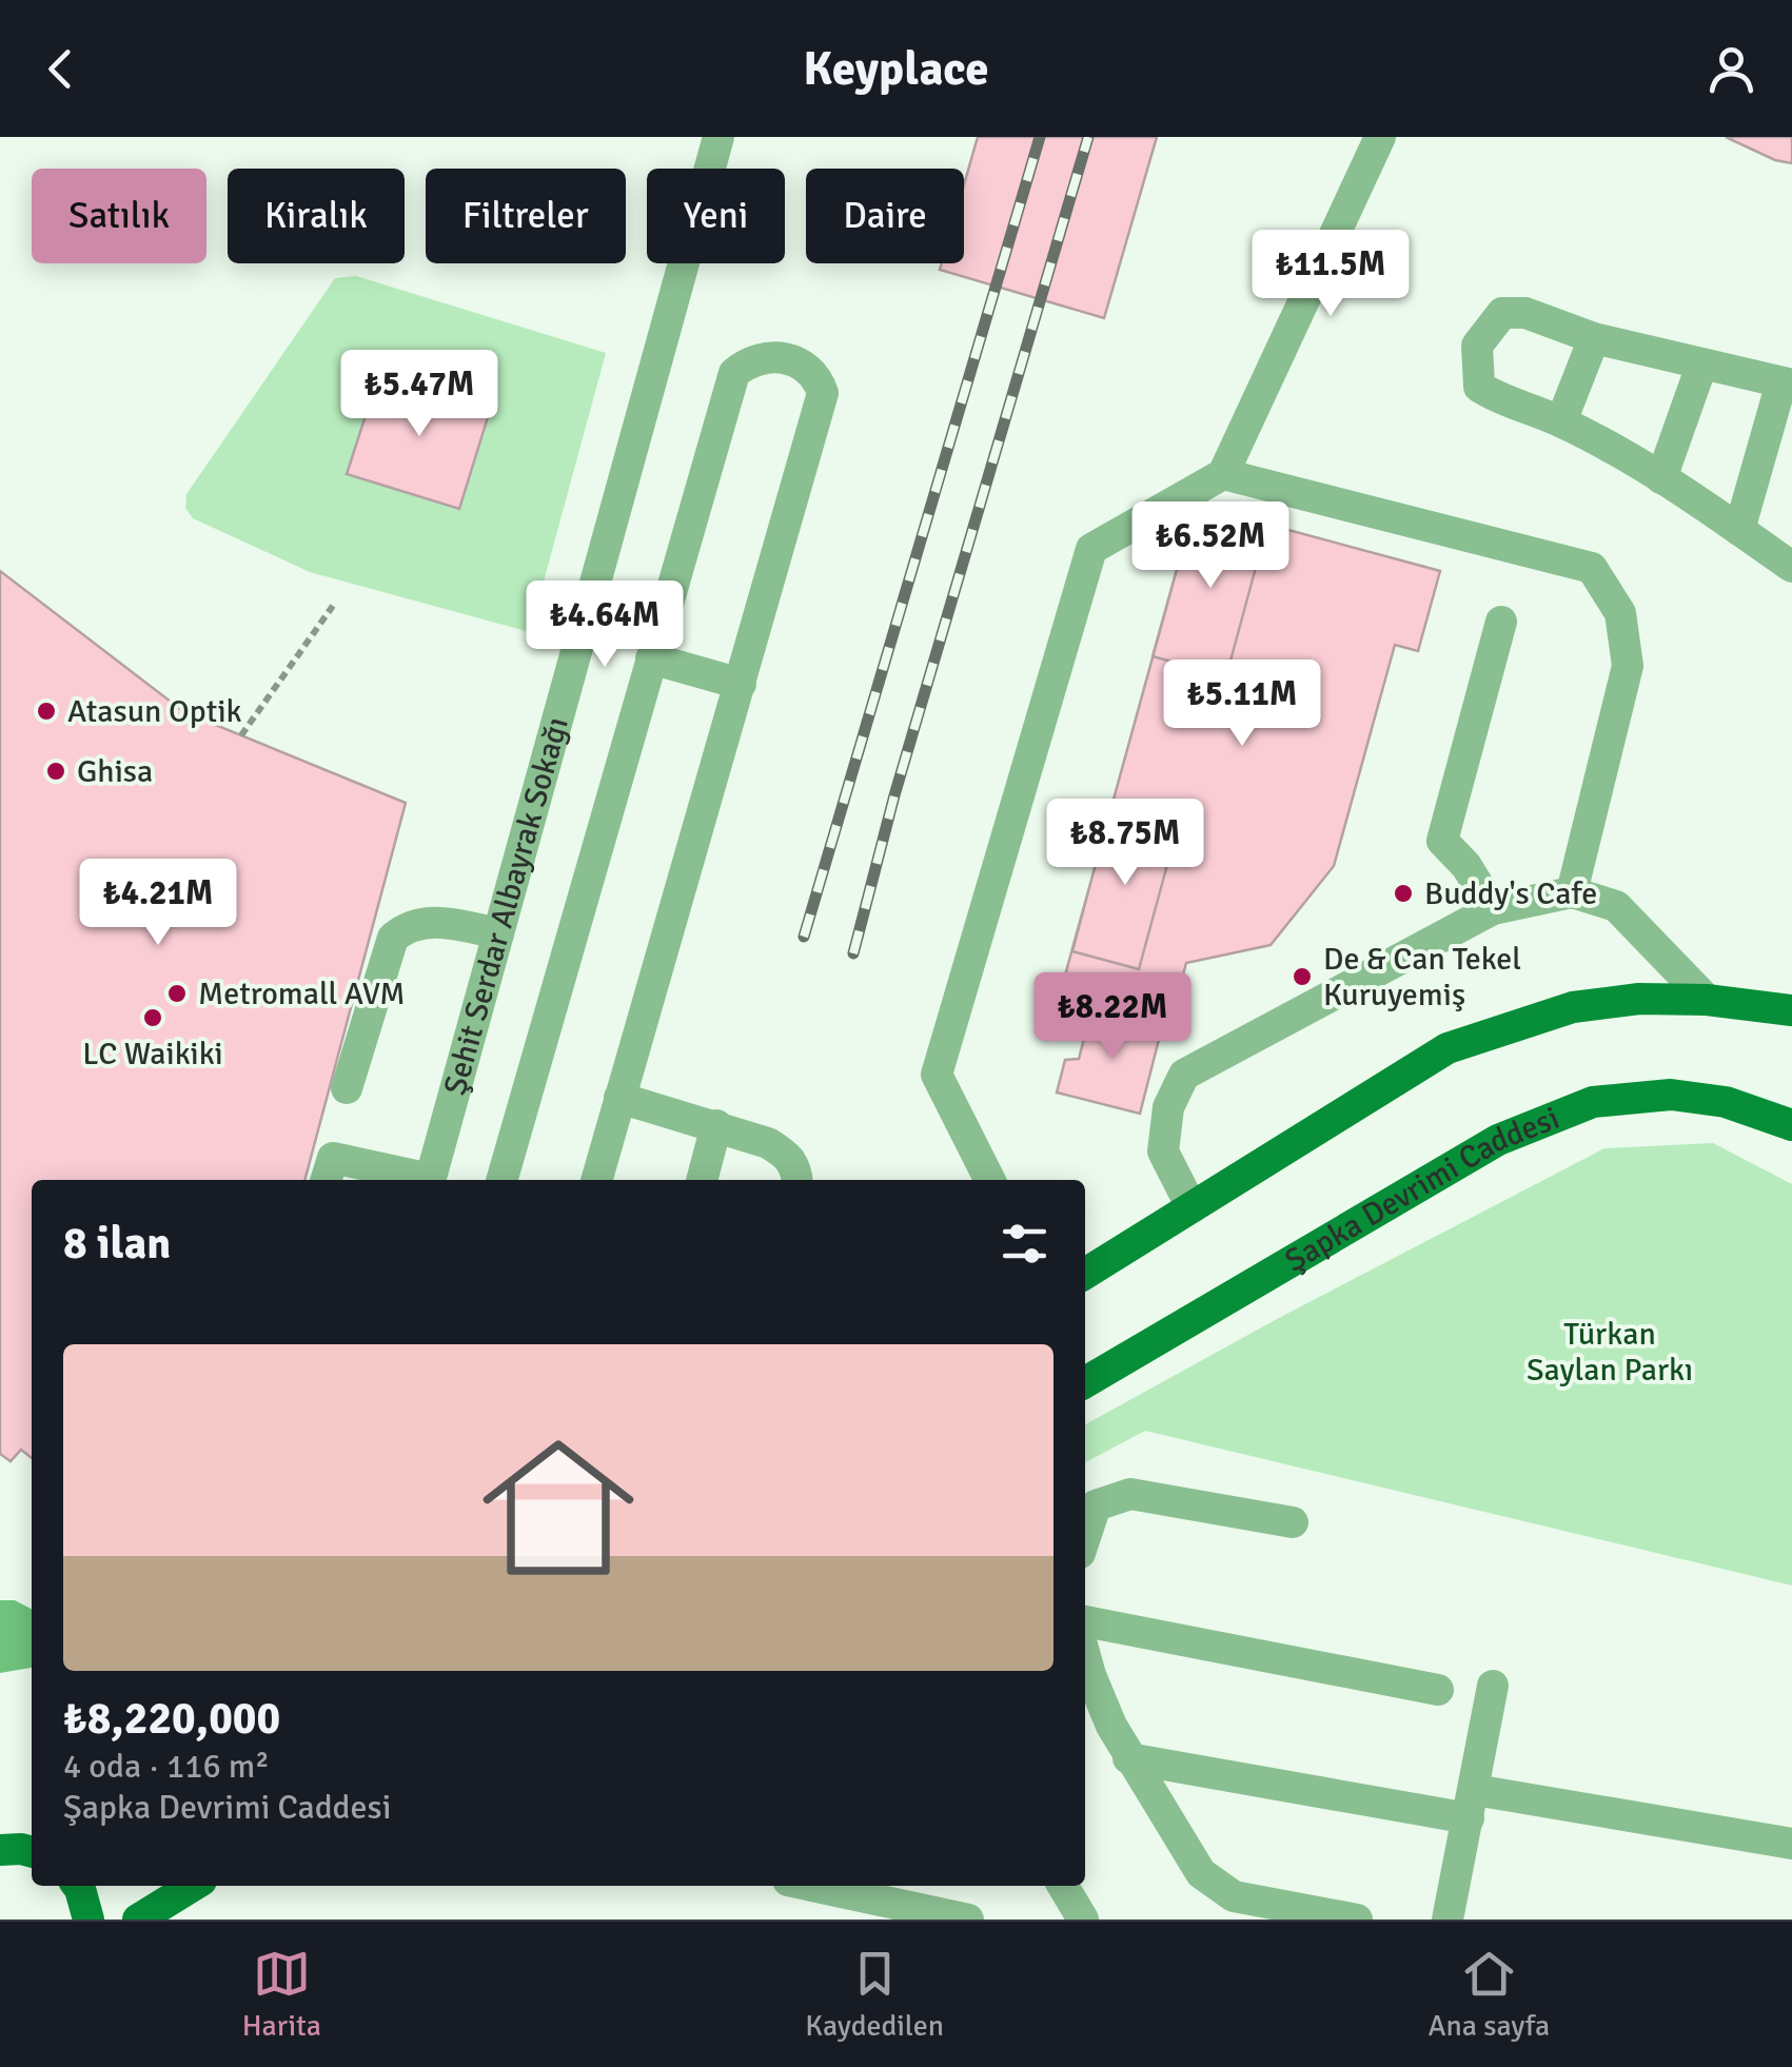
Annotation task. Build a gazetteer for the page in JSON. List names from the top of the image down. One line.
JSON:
{"streets":{"main road":["Şapka Devrimi Caddesi"],"street":["Şehit Serdar Albayrak Sokağı"]},"parks":["Türkan Saylan Parkı"],"places":["Atasun Optik","Ghisa","Buddy's Cafe","De & Can Tekel Kuruyemiş","Metromall AVM","LC Waikiki"],"page":{"header":"Keyplace","chip":["Satılık","Kiralık","Filtreler","Yeni","Daire"],"price":["₺11.5M","₺5.47M","₺6.52M","₺4.64M","₺5.11M","₺8.75M","₺4.21M","₺8.22M"],"heading":"8 ilan","list":[{"name":"₺8,220,000","note":"4 oda · 116 m² · Şapka Devrimi Caddesi"}],"tabs":["Harita","Kaydedilen","Ana sayfa"]}}
